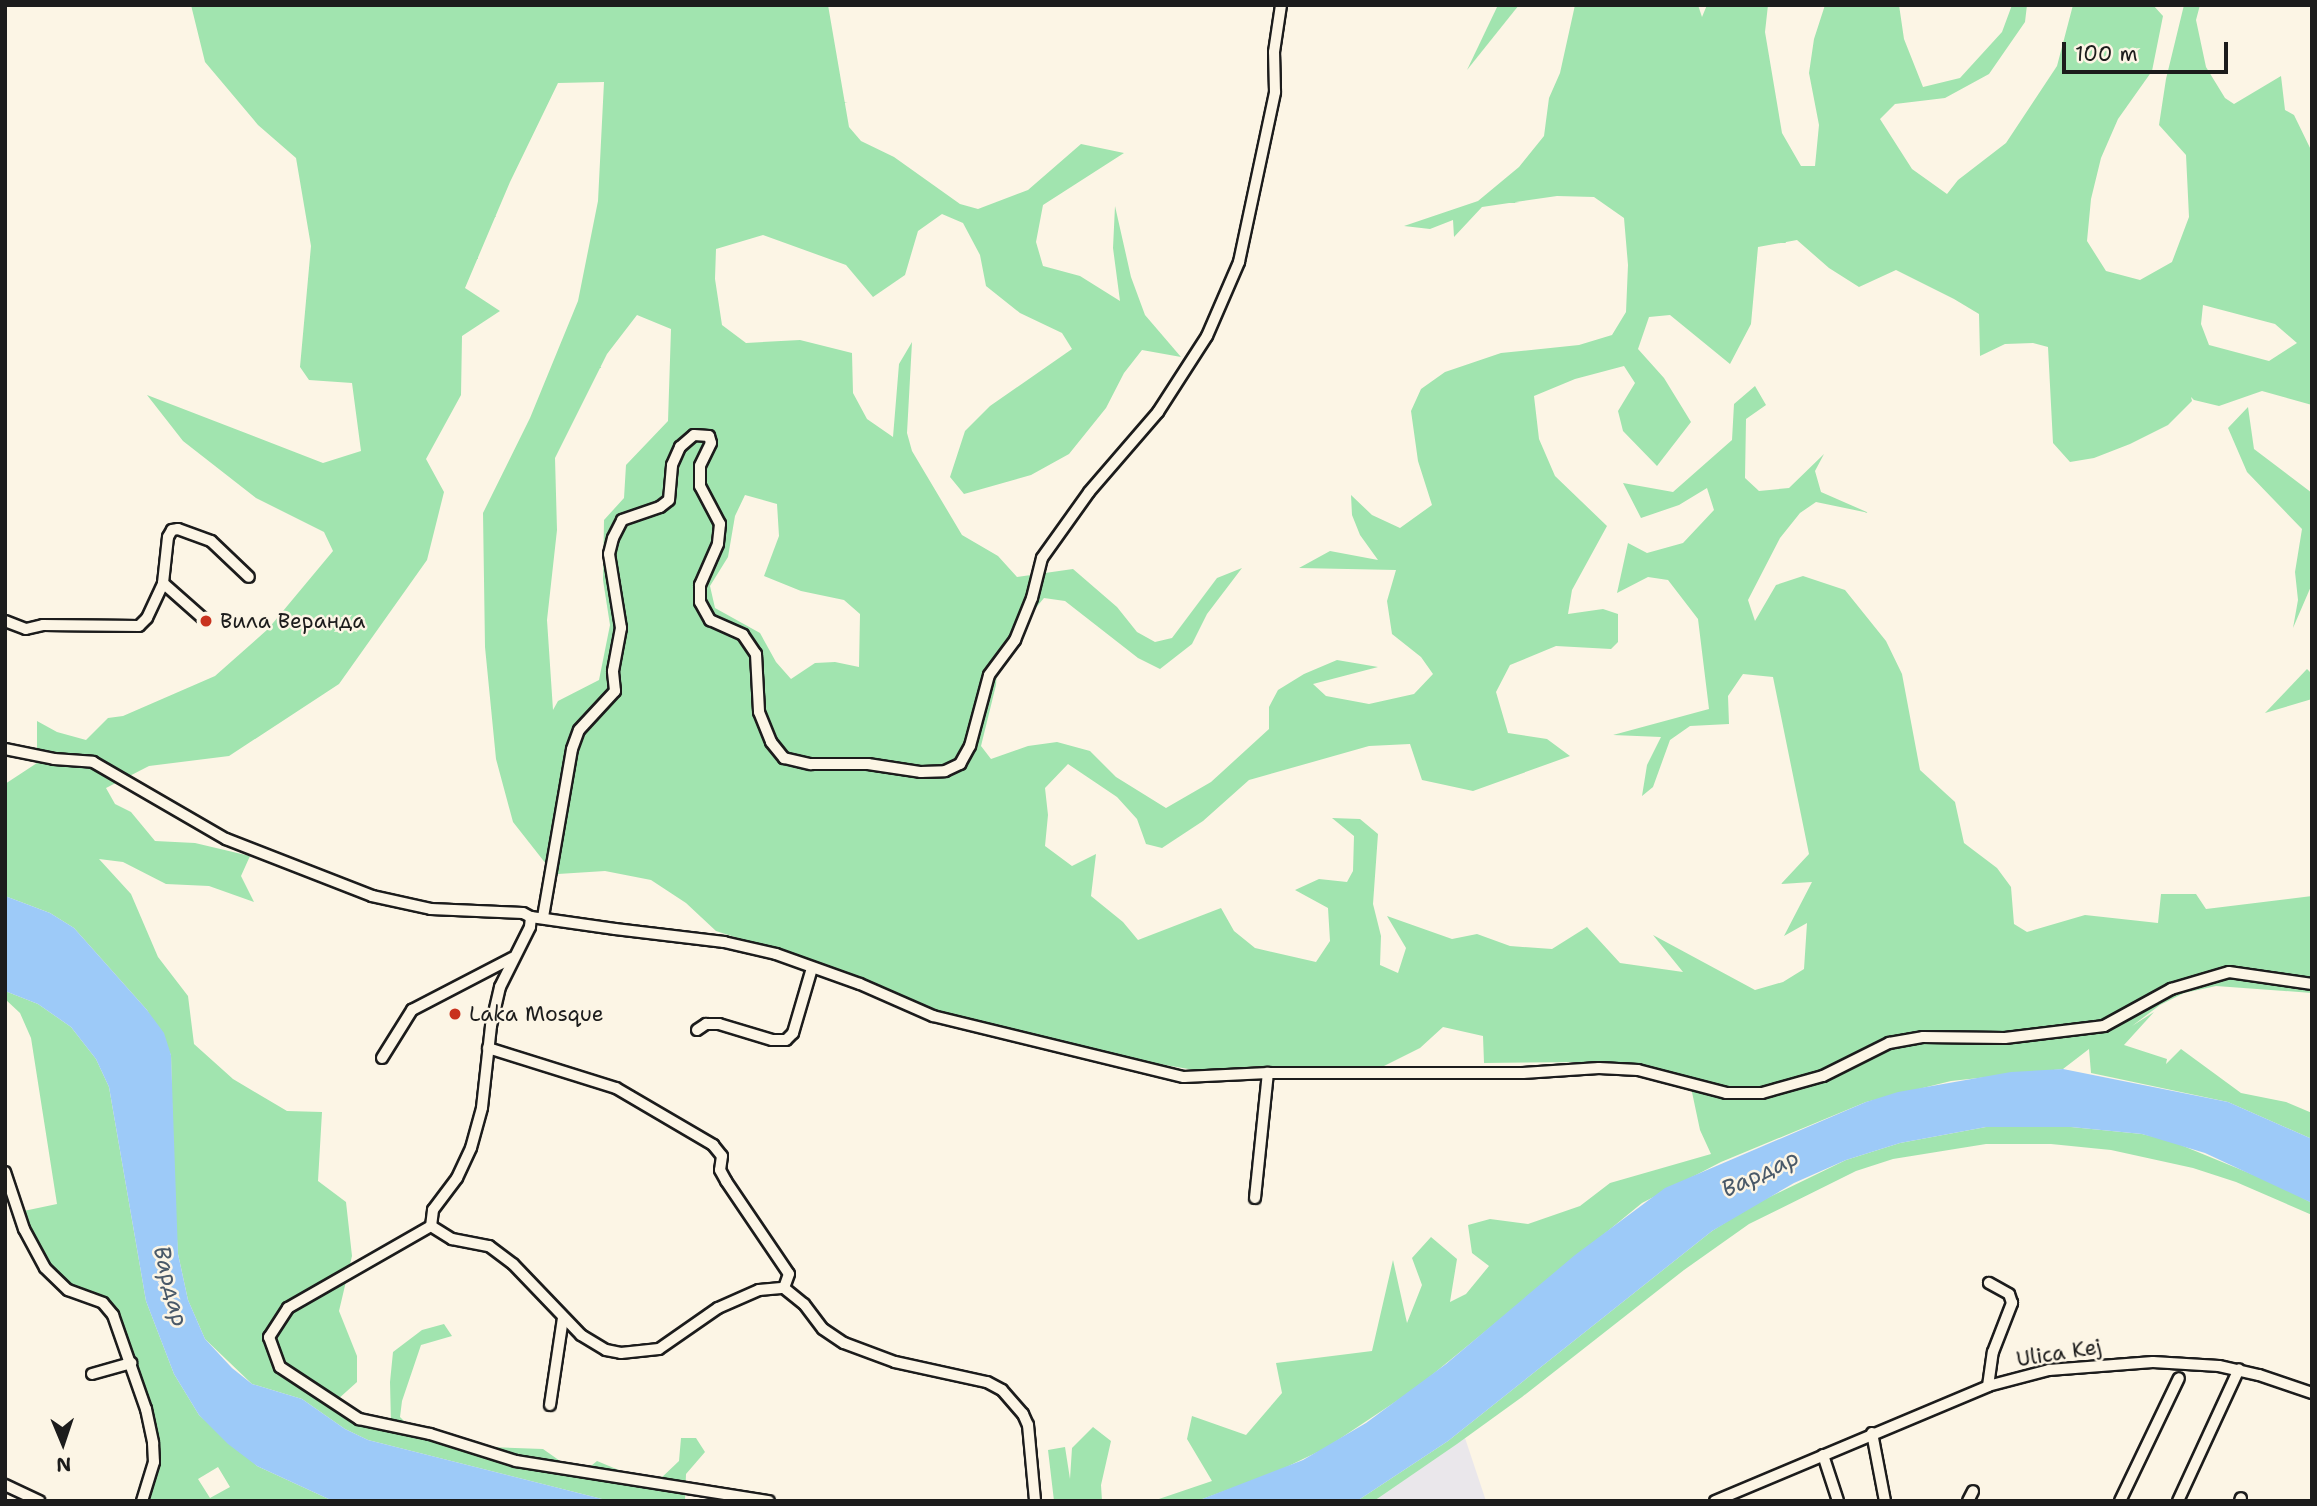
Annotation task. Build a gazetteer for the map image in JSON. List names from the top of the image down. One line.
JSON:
{"streets":{"street":["Ulica Kej"]},"water":["Вардар"],"places":["Вила Веранда","Laka Mosque"],"scale_bar":"100 m","north":"bottom"}
